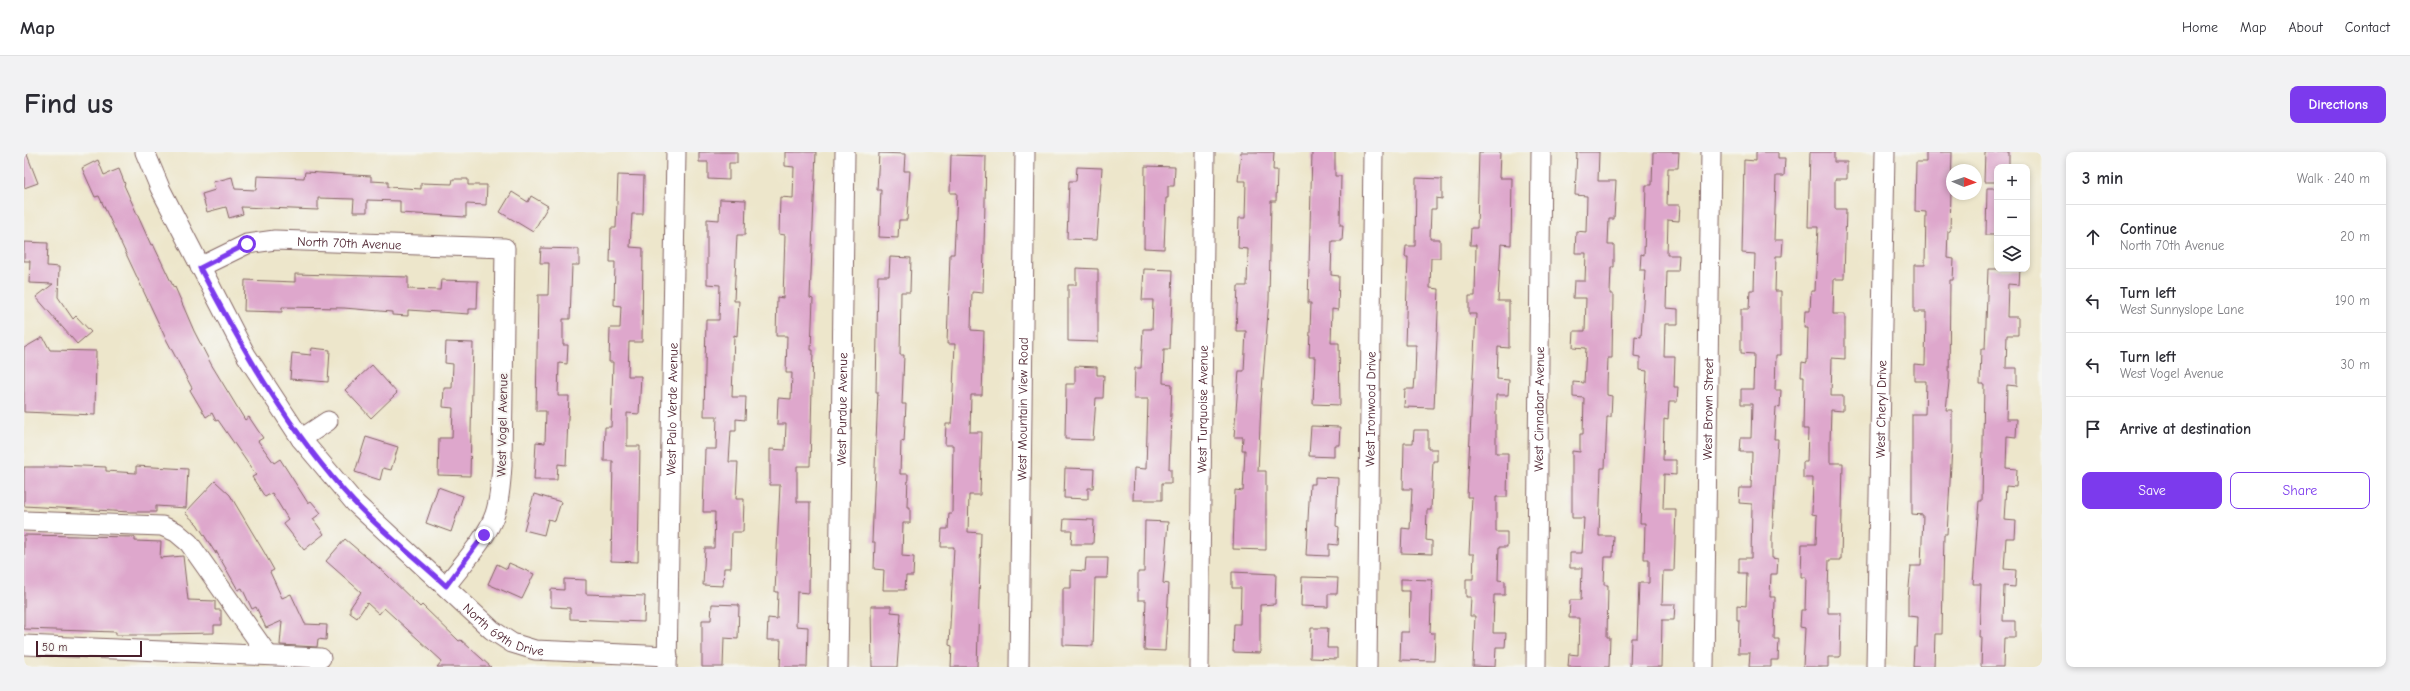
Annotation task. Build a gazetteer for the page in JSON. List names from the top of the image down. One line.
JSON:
{"streets":{"street":["North 70th Avenue","West Palo Verde Avenue","West Purdue Avenue","West Mountain View Road","West Turquoise Avenue","West Ironwood Drive","West Cinnabar Avenue","West Brown Street","West Cheryl Drive","West Vogel Avenue","North 69th Drive"]},"crossings":[["North 70th Avenue","West Vogel Avenue"],["North 70th Avenue","North 69th Drive"],["West Palo Verde Avenue","North 69th Drive"],["West Vogel Avenue","North 69th Drive"]],"scale_bar":"50 m","north":"right","page":{"header":"Map","nav":["Home","Map","About","Contact"],"buttons":["Directions",["Save","Share"]],"title":"Find us","heading":["3 min","Walk · 240 m"],"map_buttons":["+","−"],"list":[["Continue","North 70th Avenue","20 m"],["Turn left","West Sunnyslope Lane","190 m"],["Turn left","West Vogel Avenue","30 m"],"Arrive at destination"],"scale":"50 m"}}
